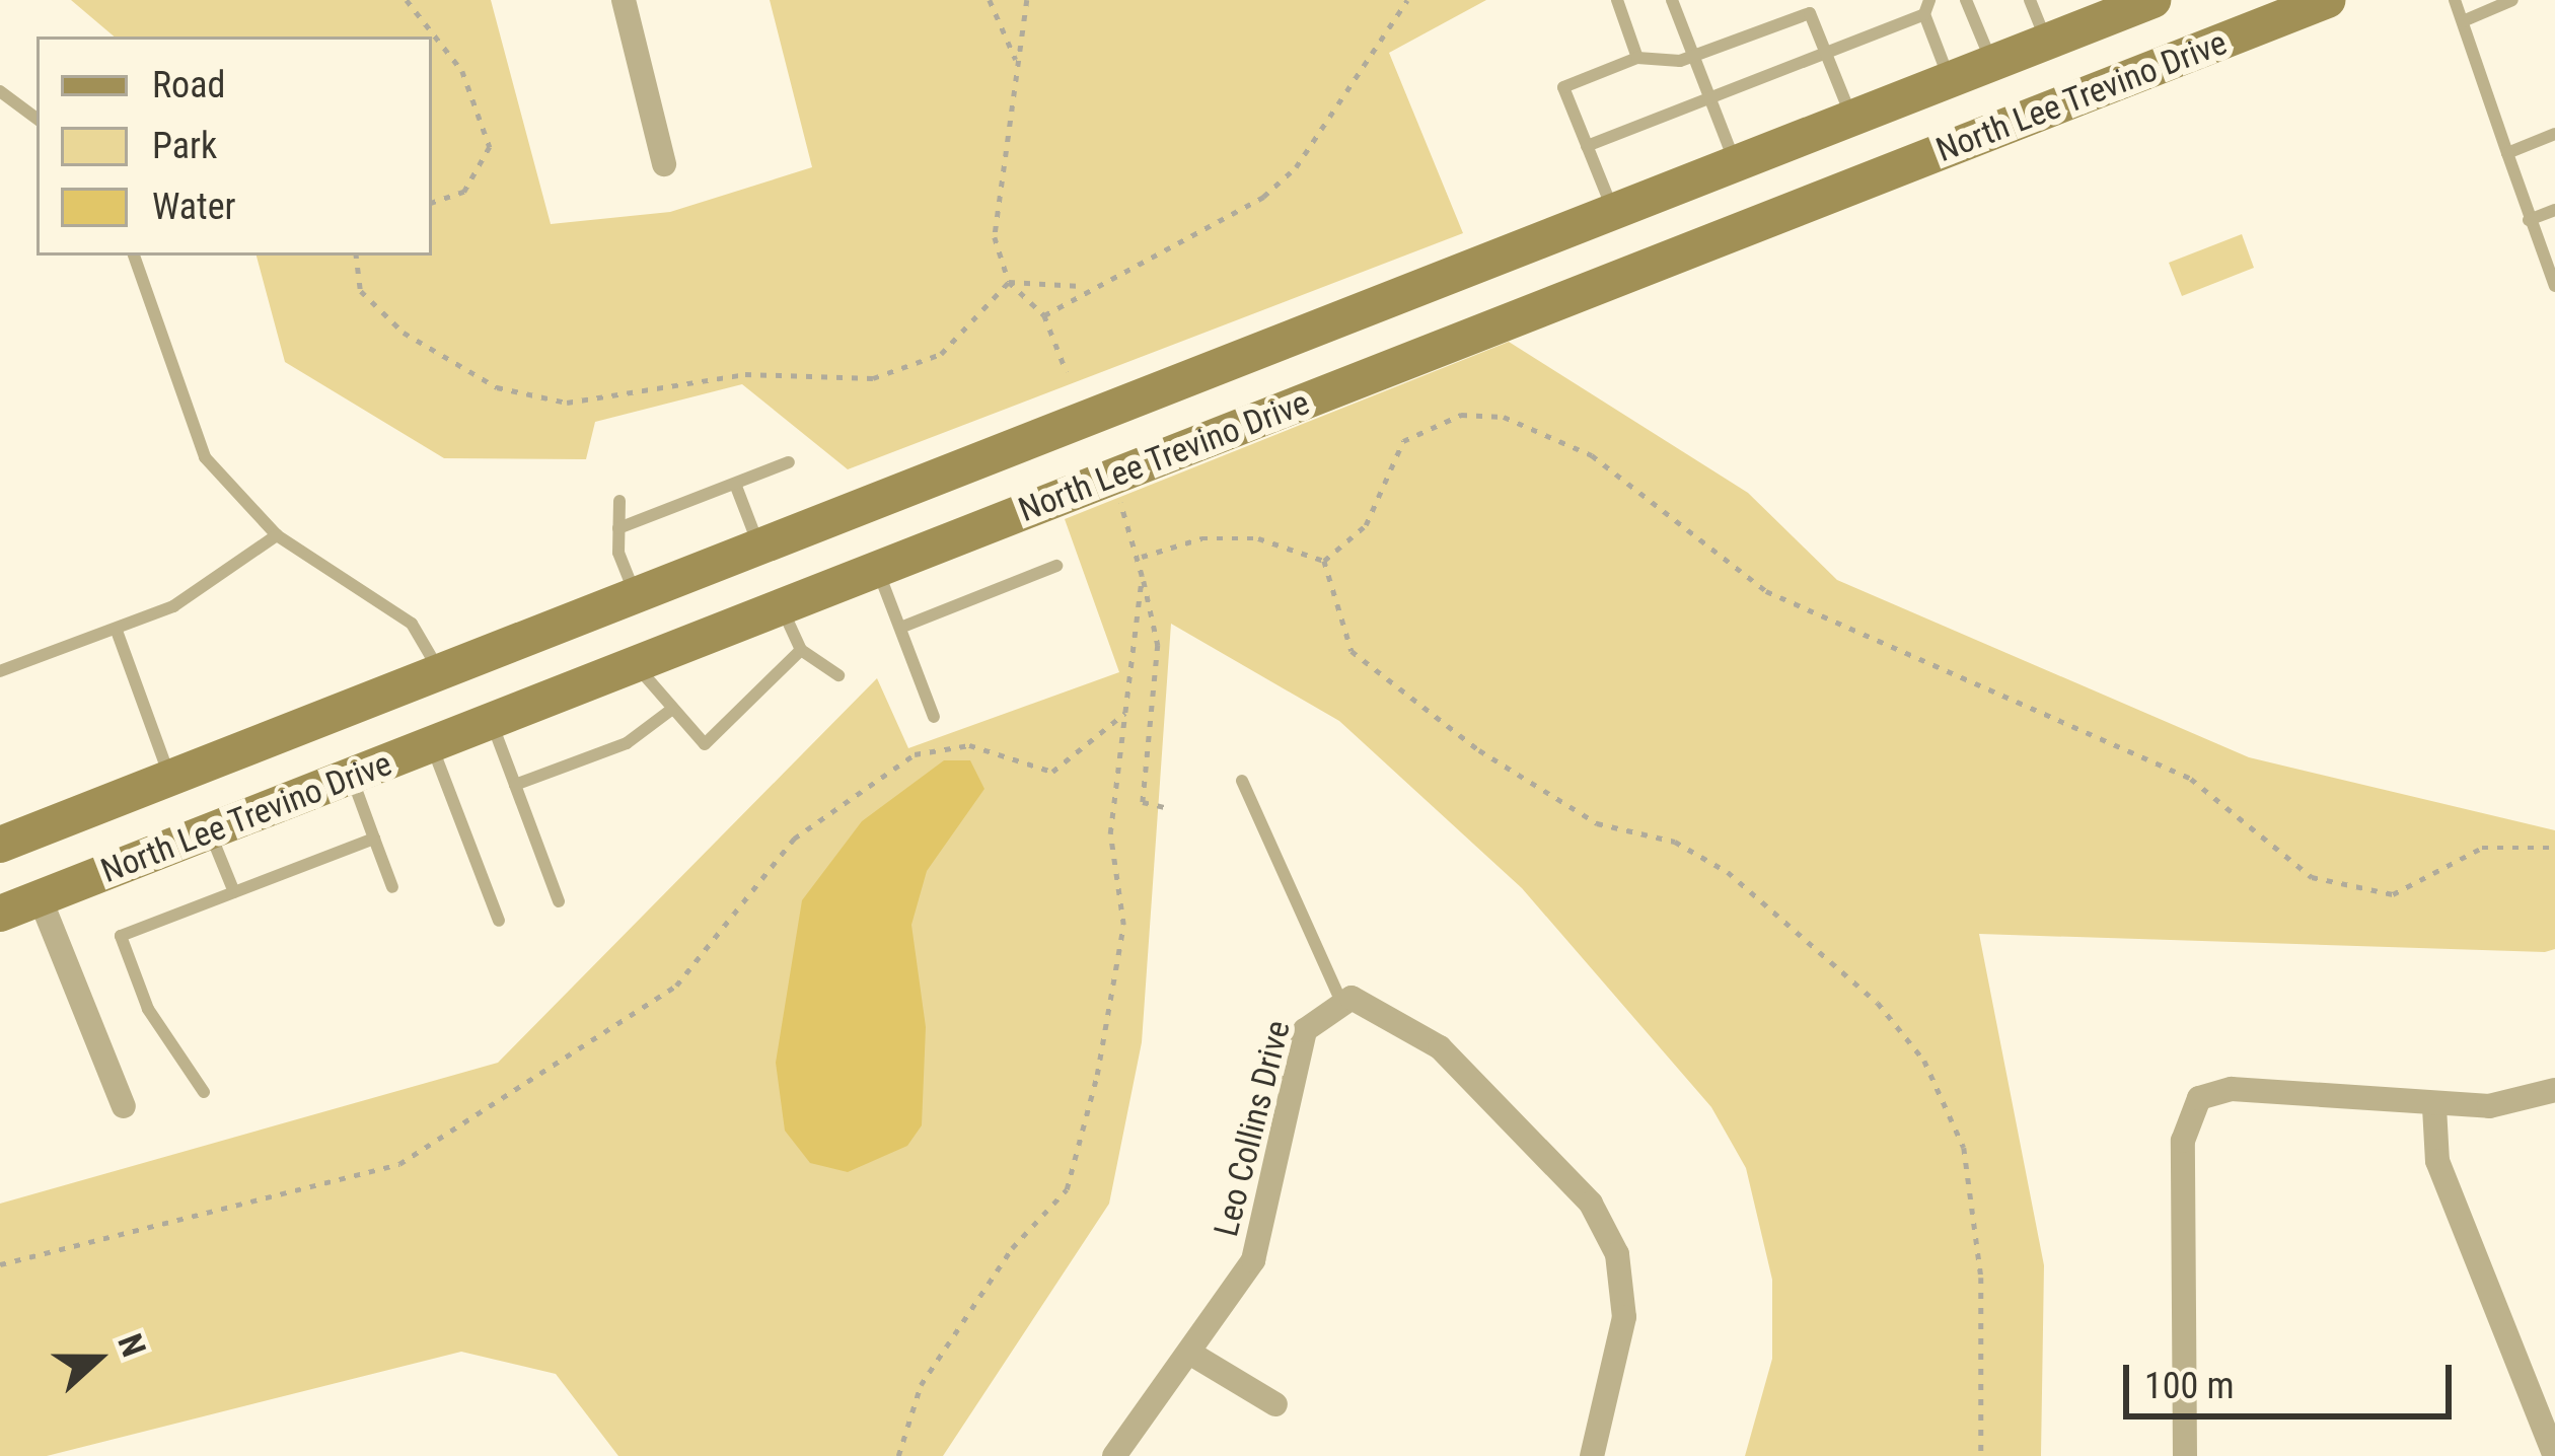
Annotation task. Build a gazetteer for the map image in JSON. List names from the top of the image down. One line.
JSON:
{"streets":{"main road":["North Lee Trevino Drive"],"street":["Leo Collins Drive"]},"legend":["Road","Park","Water"],"scale_bar":"100 m","north":"right"}
